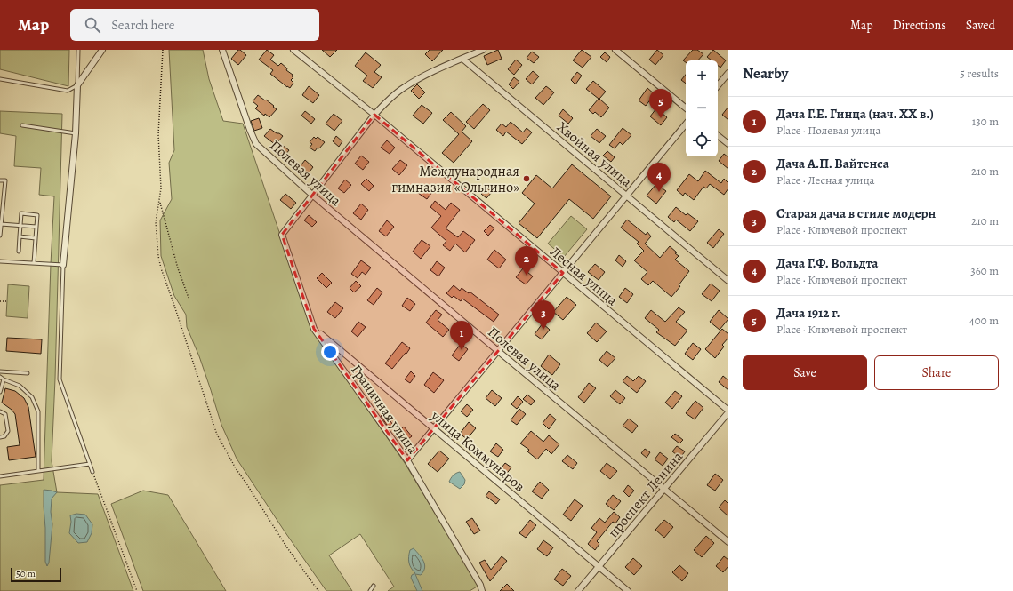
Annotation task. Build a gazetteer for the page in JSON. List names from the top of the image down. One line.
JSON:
{"streets":{"street":["Хвойная улица","Полевая улица","Лесная улица","Граничная улица","улица Коммунаров","проспект Ленина"]},"crossings":[["Полевая улица","Граничная улица"],["Полевая улица","проспект Ленина"],["Лесная улица","проспект Ленина"],["Граничная улица","улица Коммунаров"],["улица Коммунаров","проспект Ленина"]],"places":["Международная гимназия «Ольгино»"],"scale_bar":"50 m","page":{"header":"Map","search":"Search here","nav":["Map","Directions","Saved"],"heading":["Nearby","5 results"],"map_buttons":["+","−"],"pins":["5","4","2","3","1"],"list":[{"mark":"1","name":"Дача Г.Е. Гинца (нач. XX в.)","note":"Place · Полевая улица","value":"130 m"},{"mark":"2","name":"Дача А.П. Вайтенса","note":"Place · Лесная улица","value":"210 m"},{"mark":"3","name":"Старая дача в стиле модерн","note":"Place · Ключевой проспект","value":"210 m"},{"mark":"4","name":"Дача Г.Ф. Вольдта","note":"Place · Ключевой проспект","value":"360 m"},{"mark":"5","name":"Дача 1912 г.","note":"Place · Ключевой проспект","value":"400 m"}],"buttons":["Save","Share"],"scale":"50 m"}}
